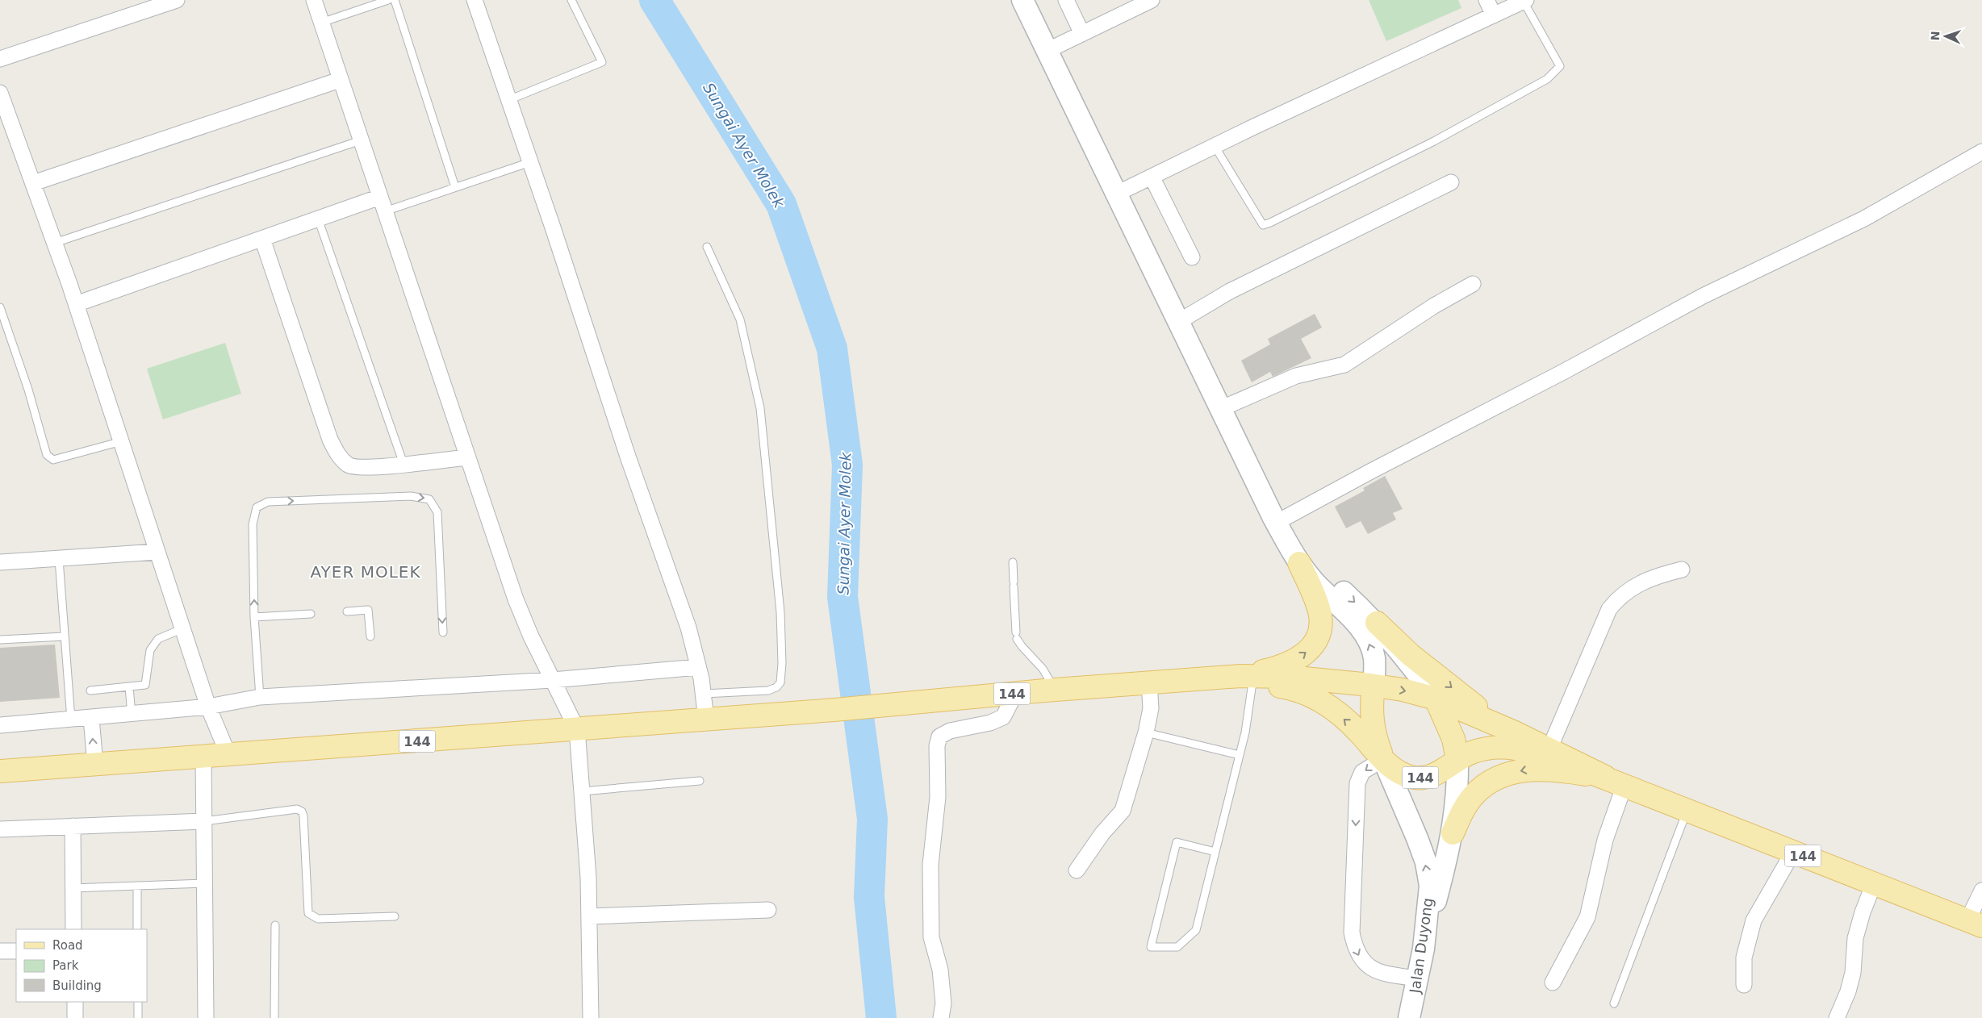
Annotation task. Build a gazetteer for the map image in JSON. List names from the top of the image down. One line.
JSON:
{"streets":{"main road":["144","Jalan Duyong"]},"crossings":[["144","Jalan Duyong"]],"districts":["AYER MOLEK"],"water":["Sungai Ayer Molek"],"legend":["Road","Park","Building"],"north":"left"}
